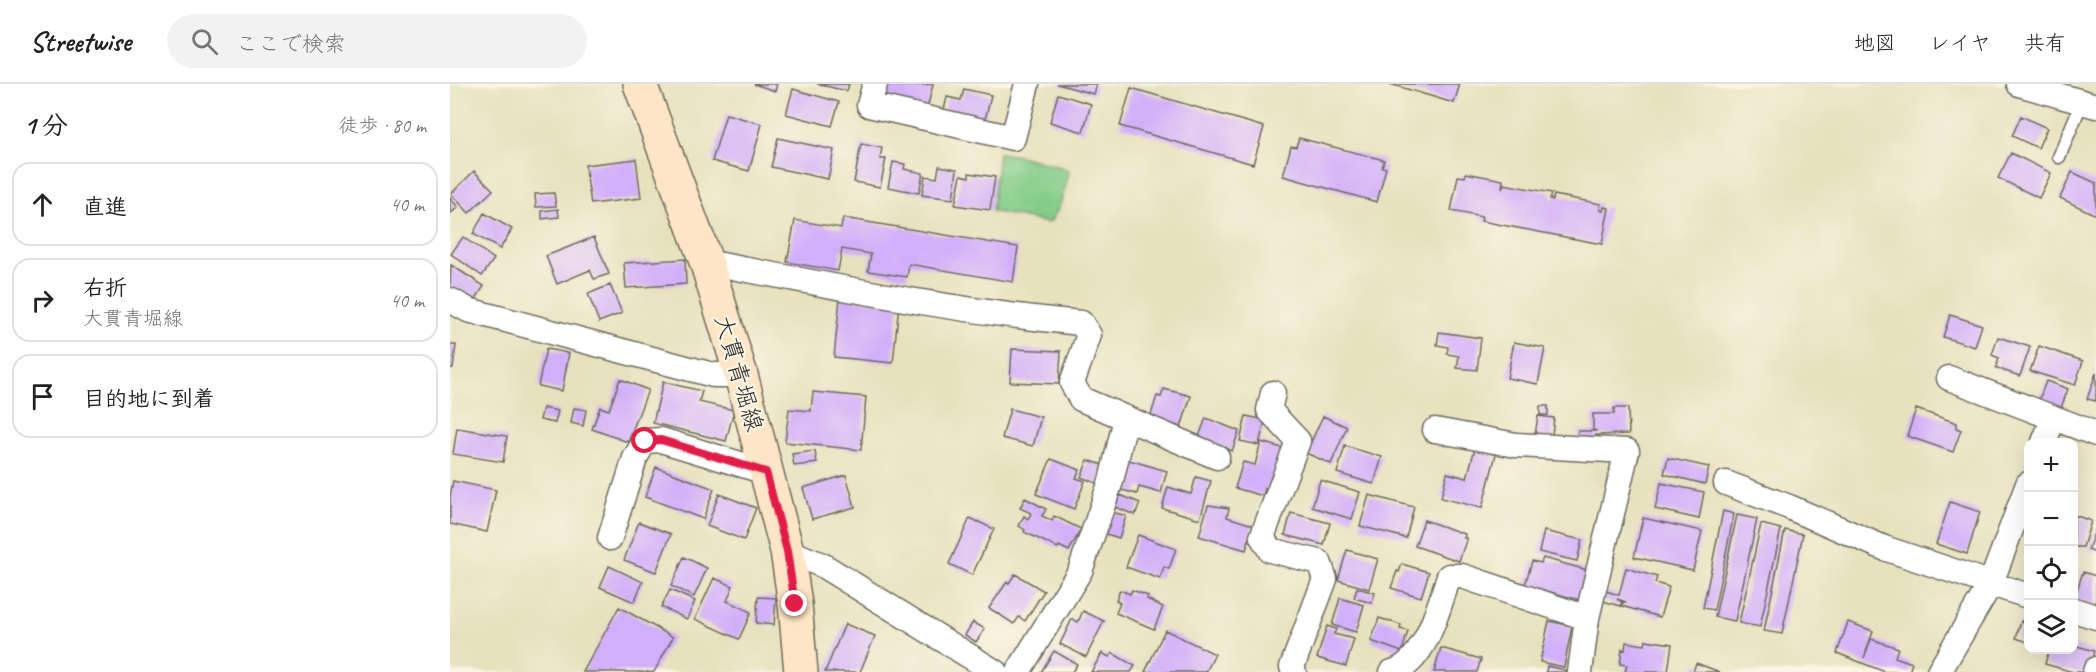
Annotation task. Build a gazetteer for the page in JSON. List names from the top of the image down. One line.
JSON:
{"streets":{"main road":["大貫青堀線"]},"page":{"header":"Streetwise","search":"ここで検索","nav":["地図","レイヤ","共有"],"heading":["1 分","徒歩 · 80 m"],"list":[["直進","40 m"],["右折","大貫青堀線","40 m"],"目的地に到着"],"map_buttons":["+","−"]}}
